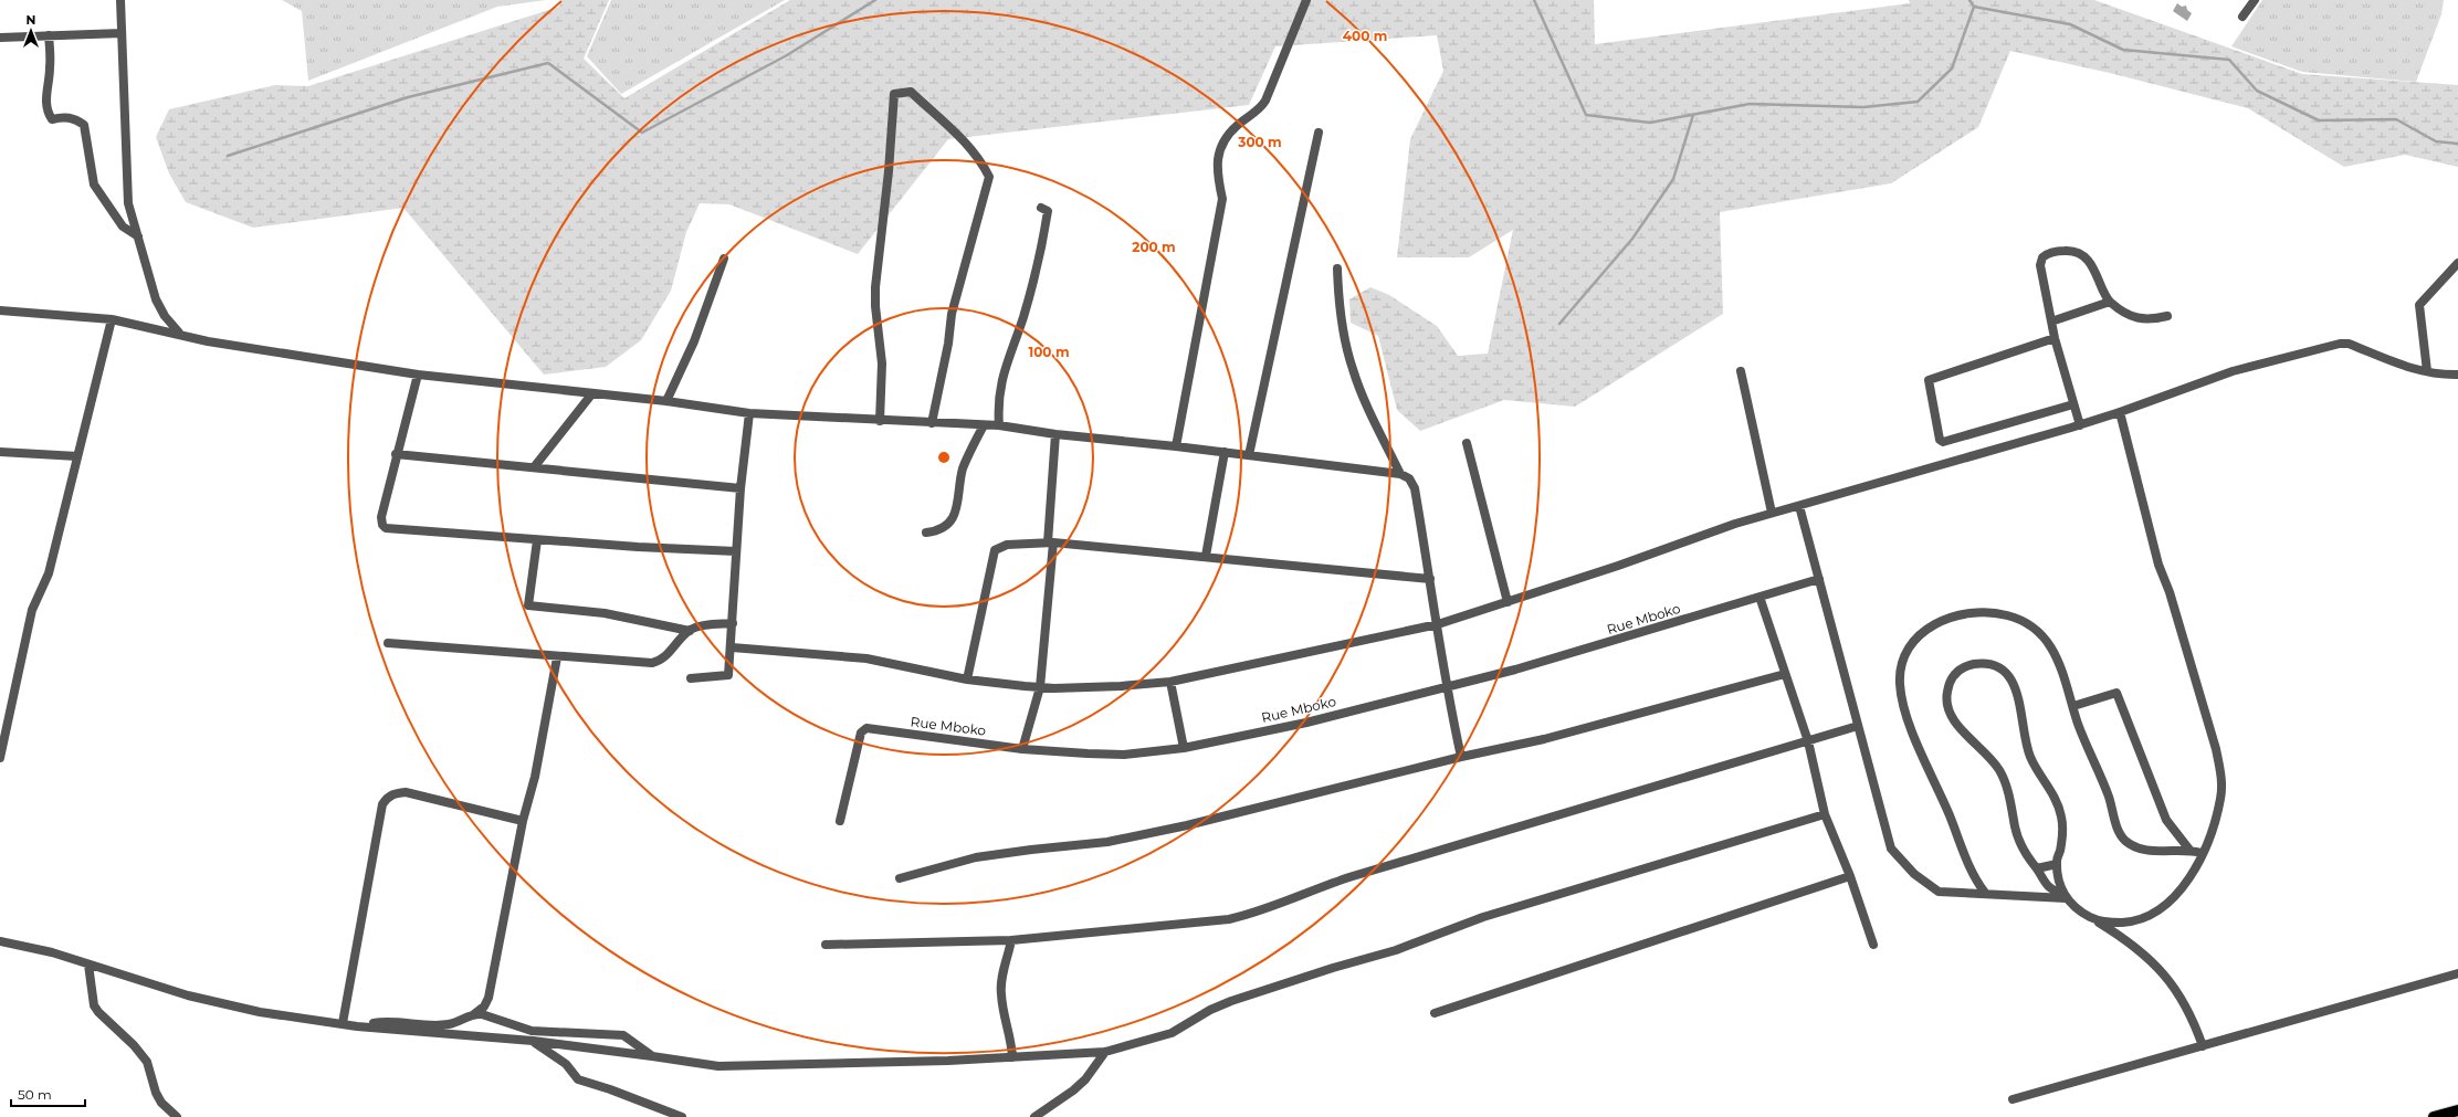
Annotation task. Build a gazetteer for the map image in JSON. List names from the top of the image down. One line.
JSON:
{"streets":{"street":["Rue Mboko"]},"scale_bar":"50 m","north":"top","rings":["400 m","300 m","200 m","100 m"]}
